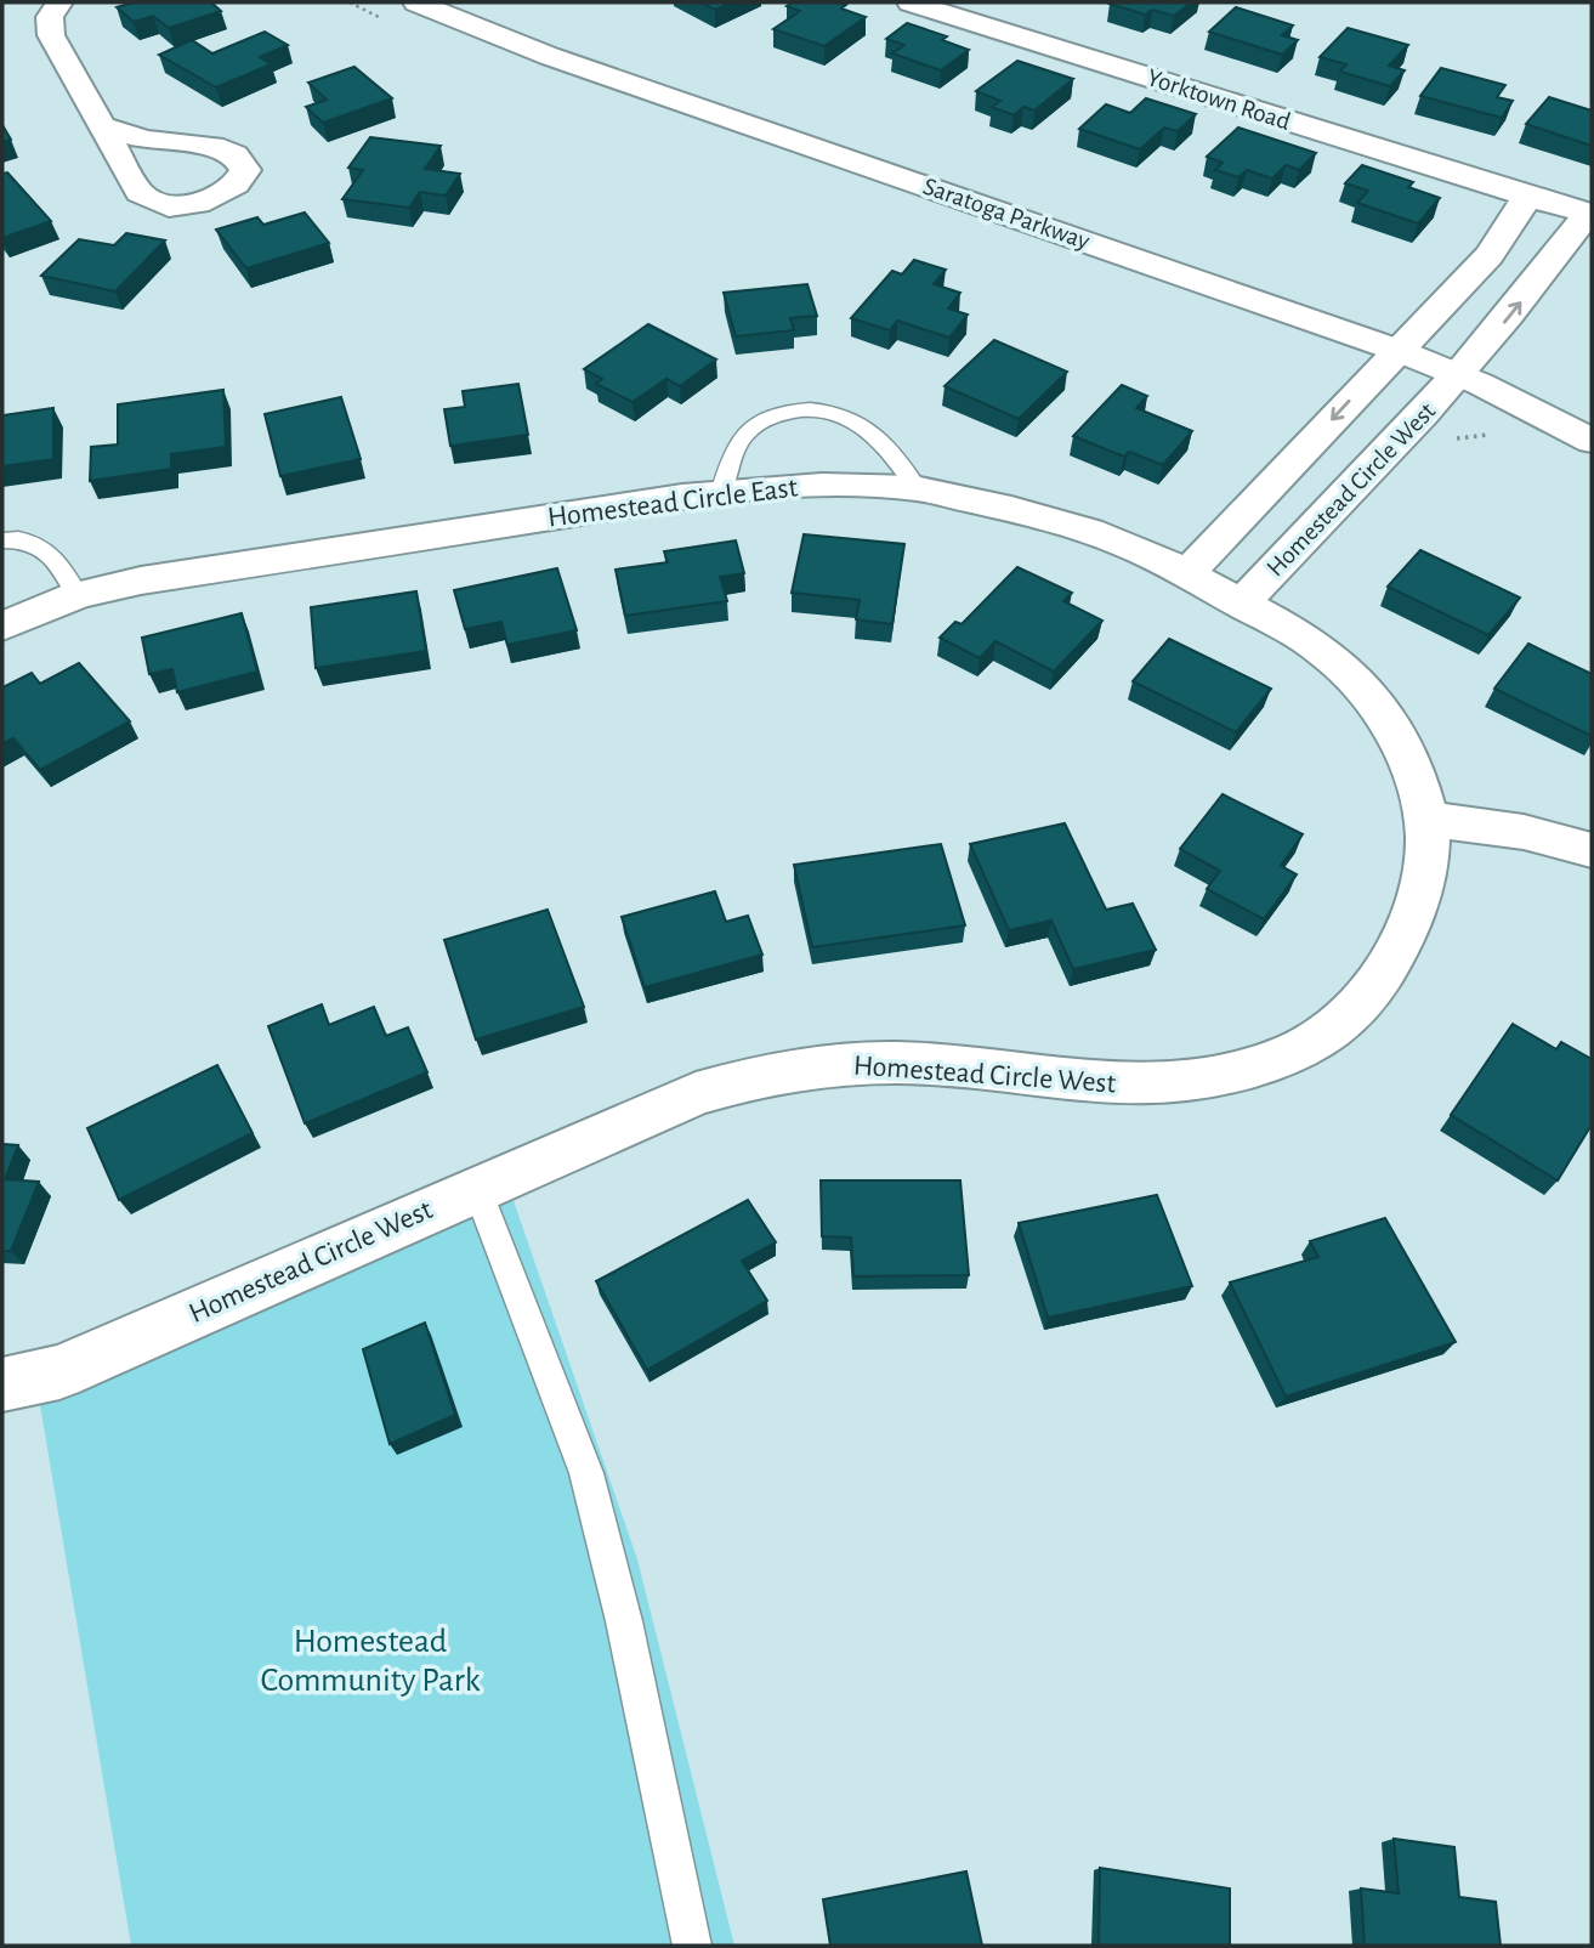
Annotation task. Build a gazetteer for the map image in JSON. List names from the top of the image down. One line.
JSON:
{"streets":{"street":["Yorktown Road","Saratoga Parkway","Homestead Circle West","Homestead Circle East"]},"crossings":[["Yorktown Road","Homestead Circle West"],["Saratoga Parkway","Homestead Circle West"],["Homestead Circle West","Homestead Circle East"]],"parks":["Homestead Community Park"]}
